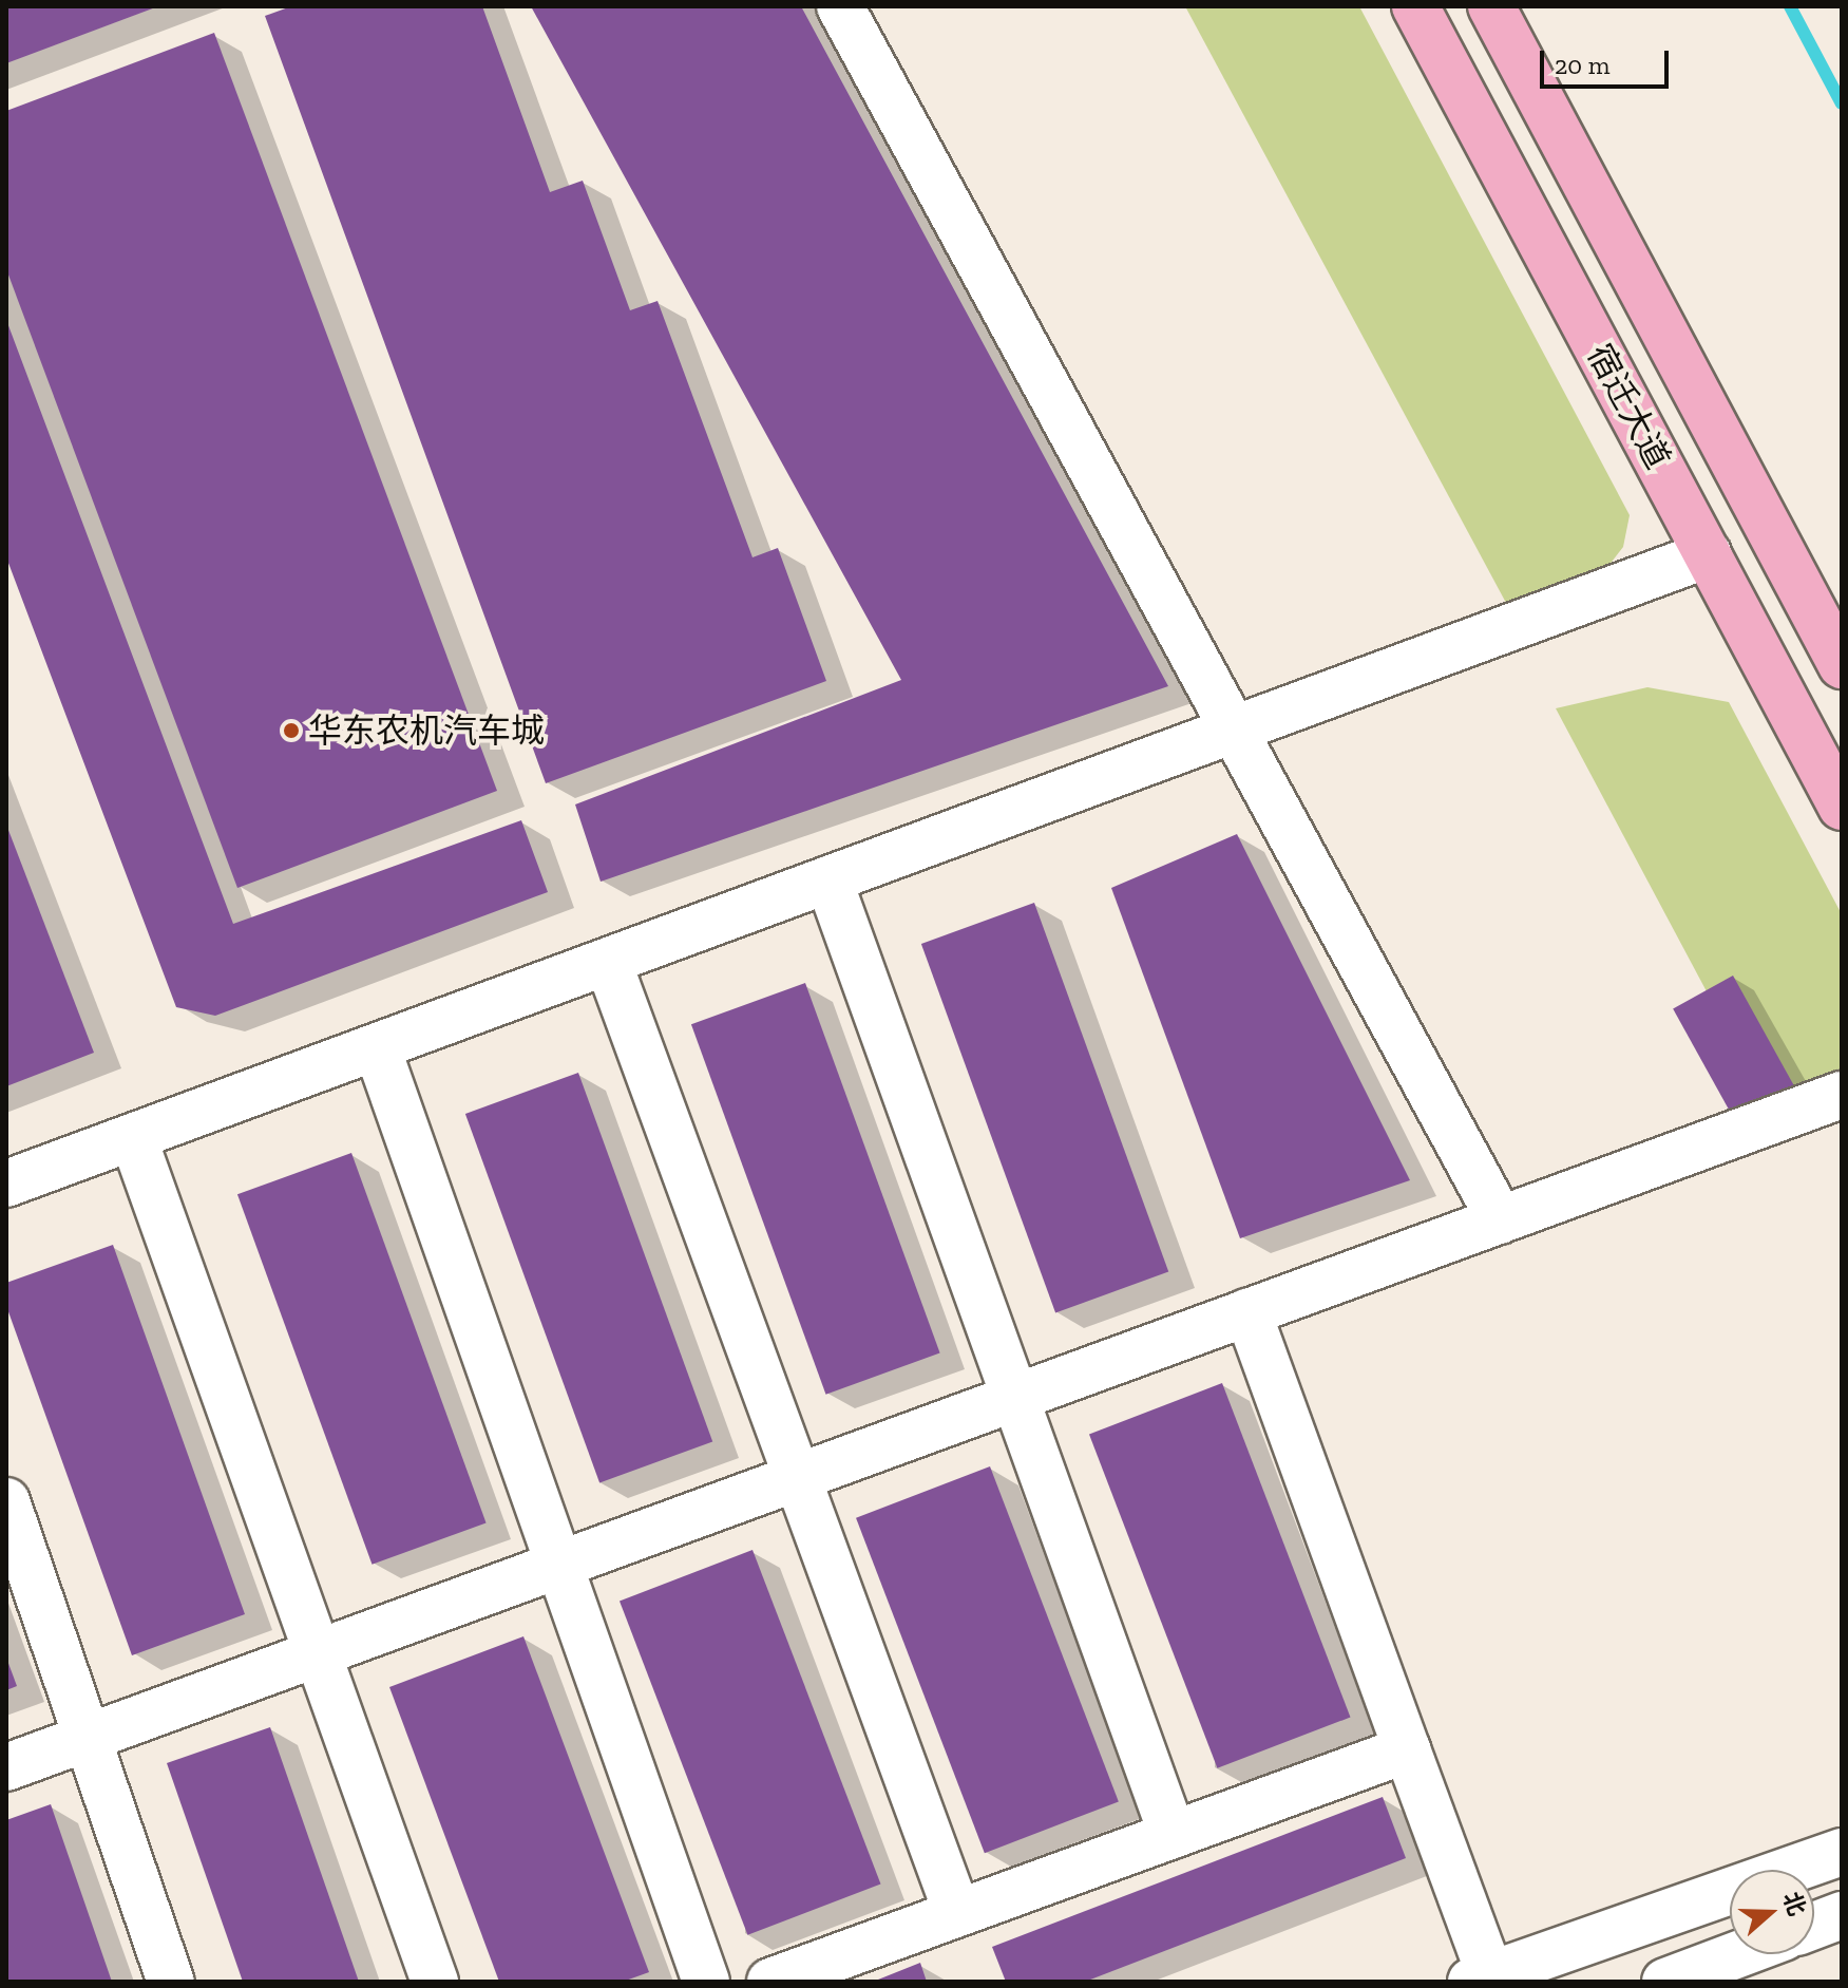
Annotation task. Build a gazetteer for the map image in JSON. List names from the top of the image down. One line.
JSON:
{"streets":{"main road":["宿迁大道"]},"places":["华东农机汽车城"],"scale_bar":"20 m","north":"right"}
